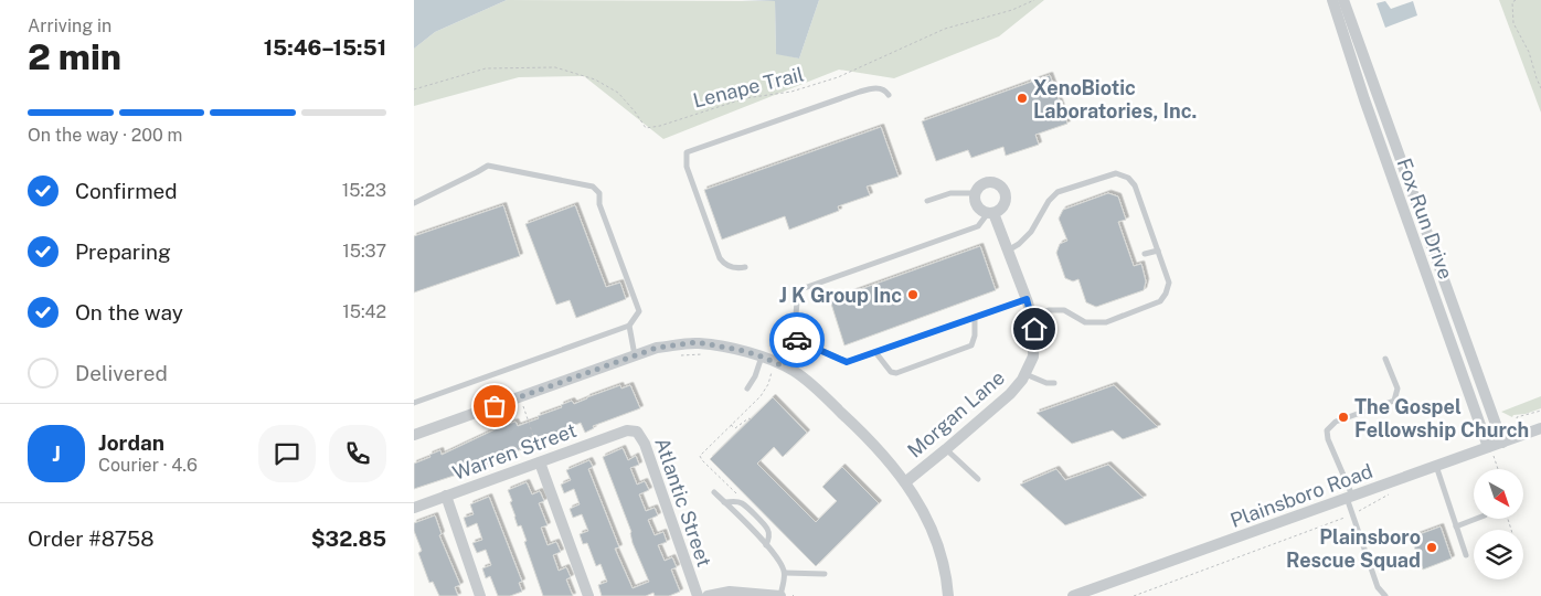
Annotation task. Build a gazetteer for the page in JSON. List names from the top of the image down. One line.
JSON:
{"streets":{"street":["Fox Run Drive","Morgan Lane","Warren Street","Plainsboro Road","Atlantic Street"],"path":["Lenape Trail"]},"crossings":[["Fox Run Drive","Plainsboro Road"],["Warren Street","Atlantic Street"]],"places":["XenoBiotic Laboratories, Inc.","J K Group Inc","The Gospel Fellowship Church","Plainsboro Rescue Squad"],"north":"bottom right","page":{"heading":["2 min","Arriving in","15:46–15:51"],"panel":["Jordan","Courier · 4.6","Order #8758","$32.85"],"bar":"On the way · 200 m","list":[["Confirmed","15:23"],["Preparing","15:37"],["On the way","15:42"],"Delivered"],"round":"J"}}
